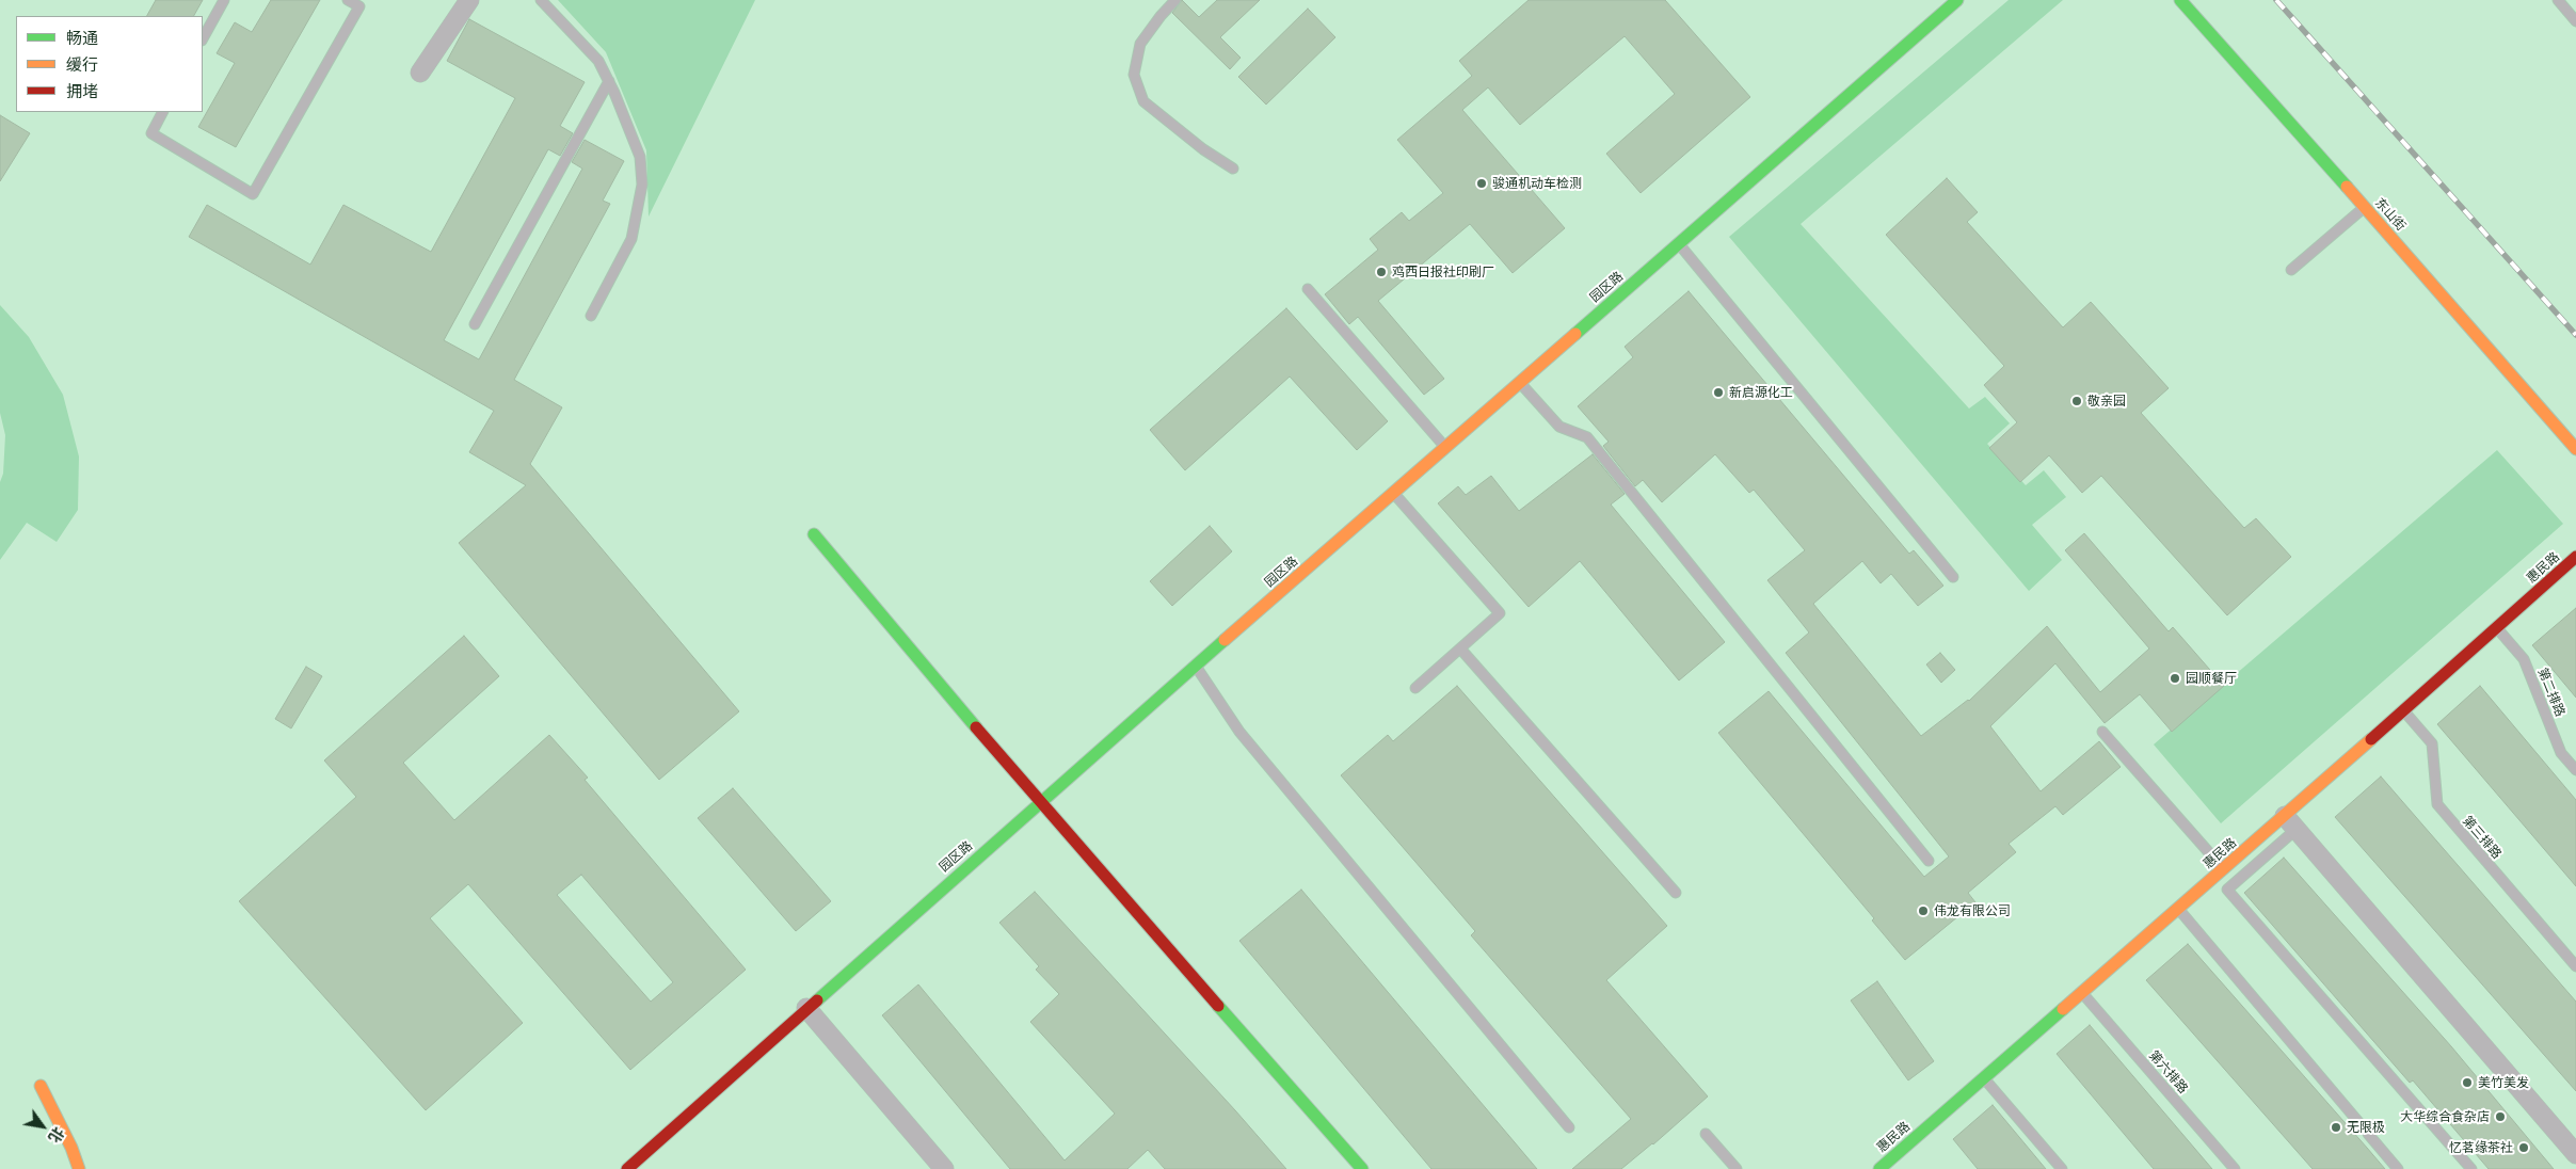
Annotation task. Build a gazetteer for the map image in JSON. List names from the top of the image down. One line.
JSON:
{"streets":{"main road":["东山街","园区路","惠民路"],"lane":["第二排路","第三排路","第六排路"]},"crossings":[["惠民路","第二排路"],["惠民路","第三排路"],["惠民路","第六排路"]],"places":["骏通机动车检测","鸡西日报社印刷厂","新启源化工","敬亲园","园顺餐厅","伟龙有限公司","美竹美发","大华综合食杂店","无限极","忆茗缘茶社"],"legend":["畅通","缓行","拥堵"],"north":"bottom right"}
